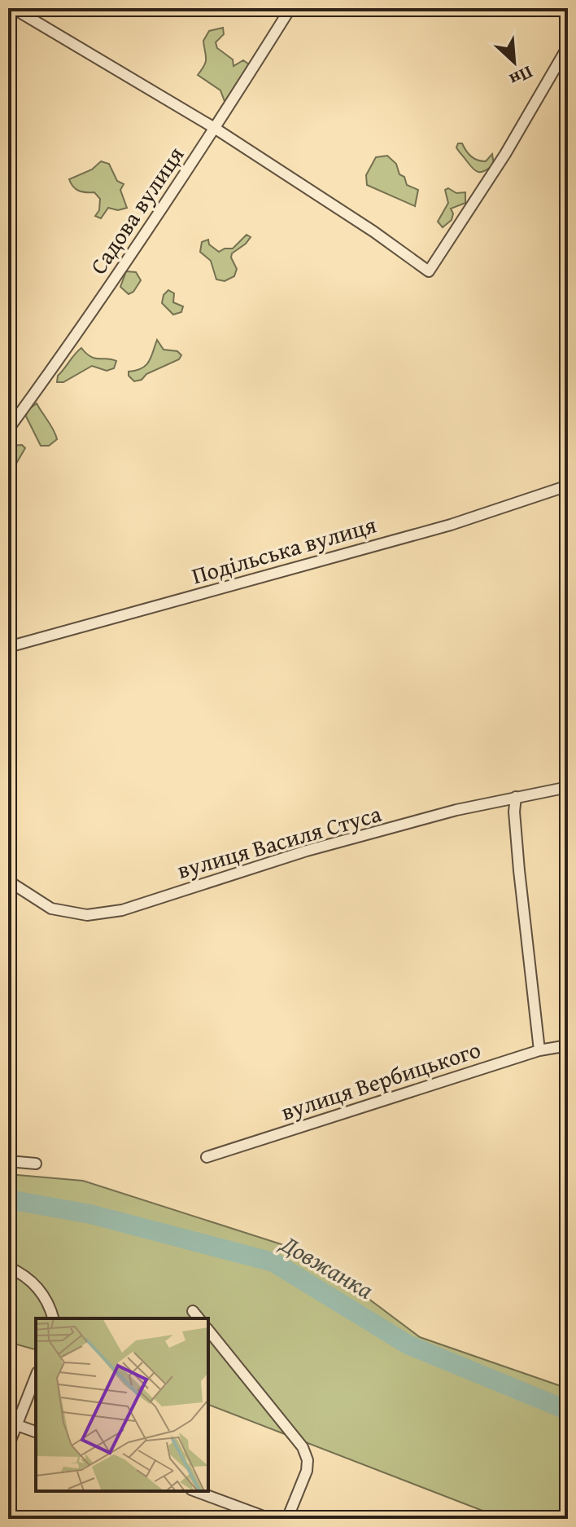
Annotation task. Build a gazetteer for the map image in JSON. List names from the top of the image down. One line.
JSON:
{"streets":{"street":["Садова вулиця","Подільська вулиця","вулиця Василя Стуса","вулиця Вербицького"]},"water":["Довжанка"],"north":"bottom right"}
